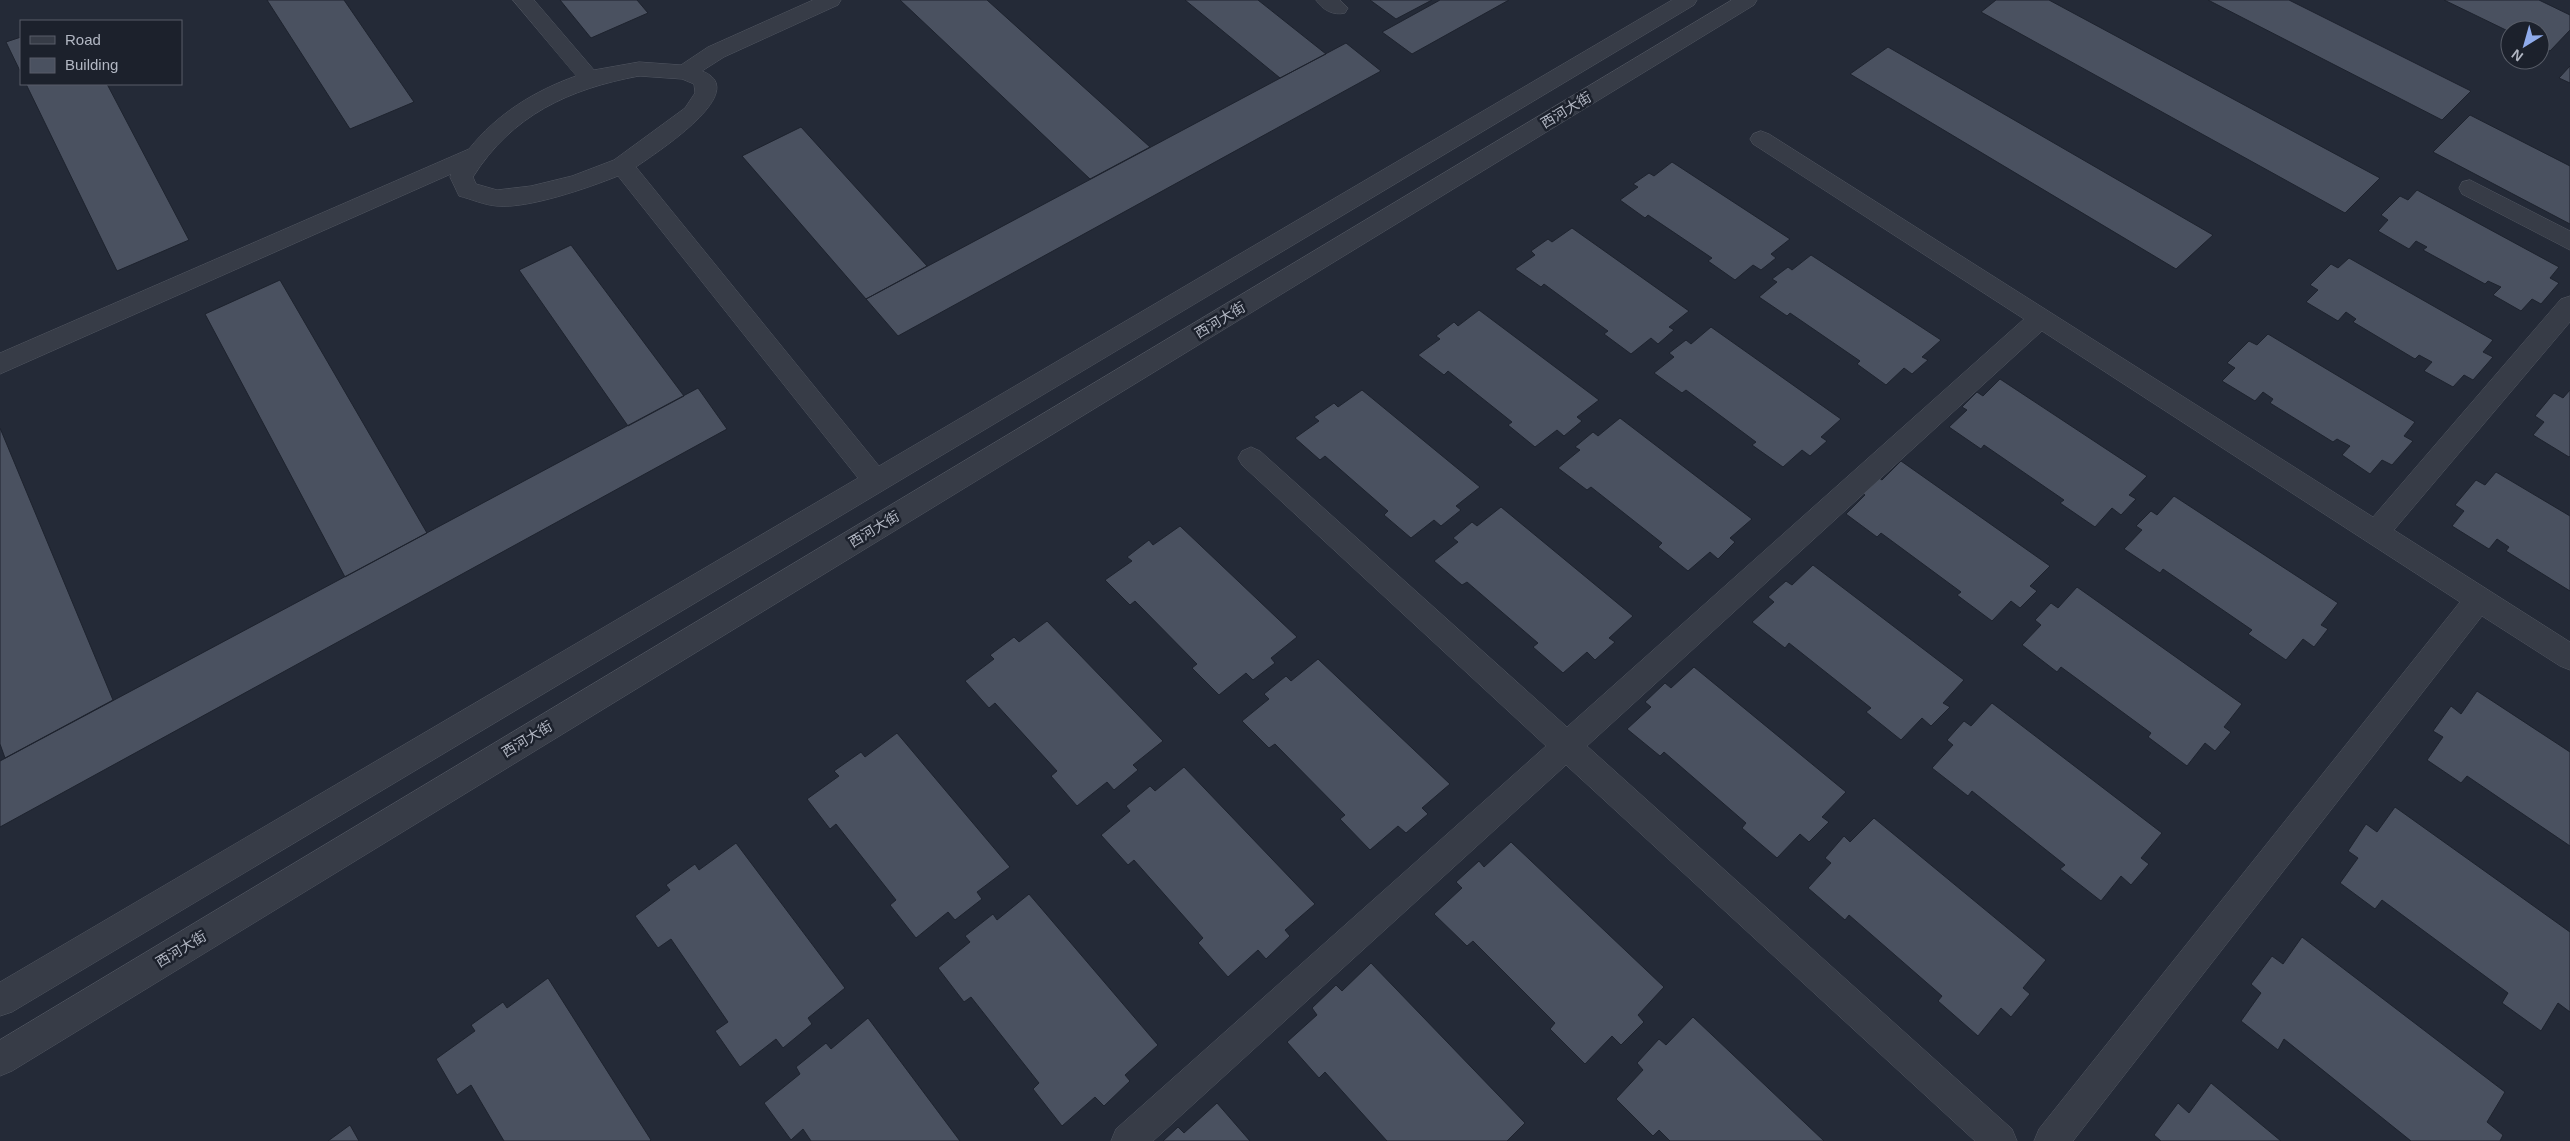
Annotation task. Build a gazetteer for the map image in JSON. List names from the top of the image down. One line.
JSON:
{"streets":{"street":["西河大街"]},"legend":["Road","Building"],"north":"bottom left"}
